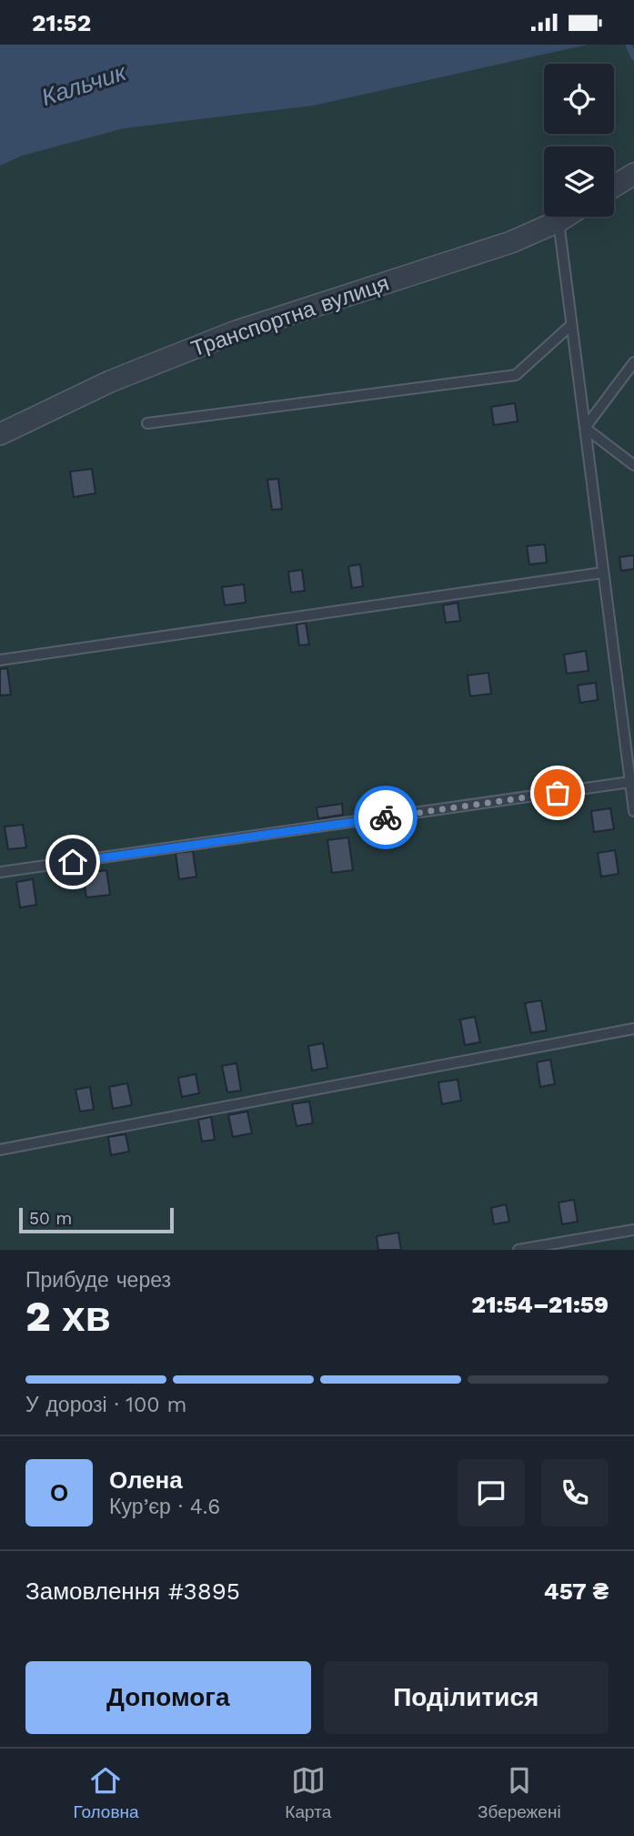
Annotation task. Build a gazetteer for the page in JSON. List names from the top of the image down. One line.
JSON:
{"streets":{"street":["Транспортна вулиця"]},"water":["Кальчик"],"scale_bar":"50 m","page":{"status":"21:52","scale":"50 m","heading":["2 хв","Прибуде через","21:54–21:59"],"panel":["Олена","Кур’єр · 4.6","Замовлення #3895","457 ₴"],"bar":"У дорозі · 100 m","round":"О","buttons":["Допомога","Поділитися"],"tabs":["Головна","Карта","Збережені"]}}
